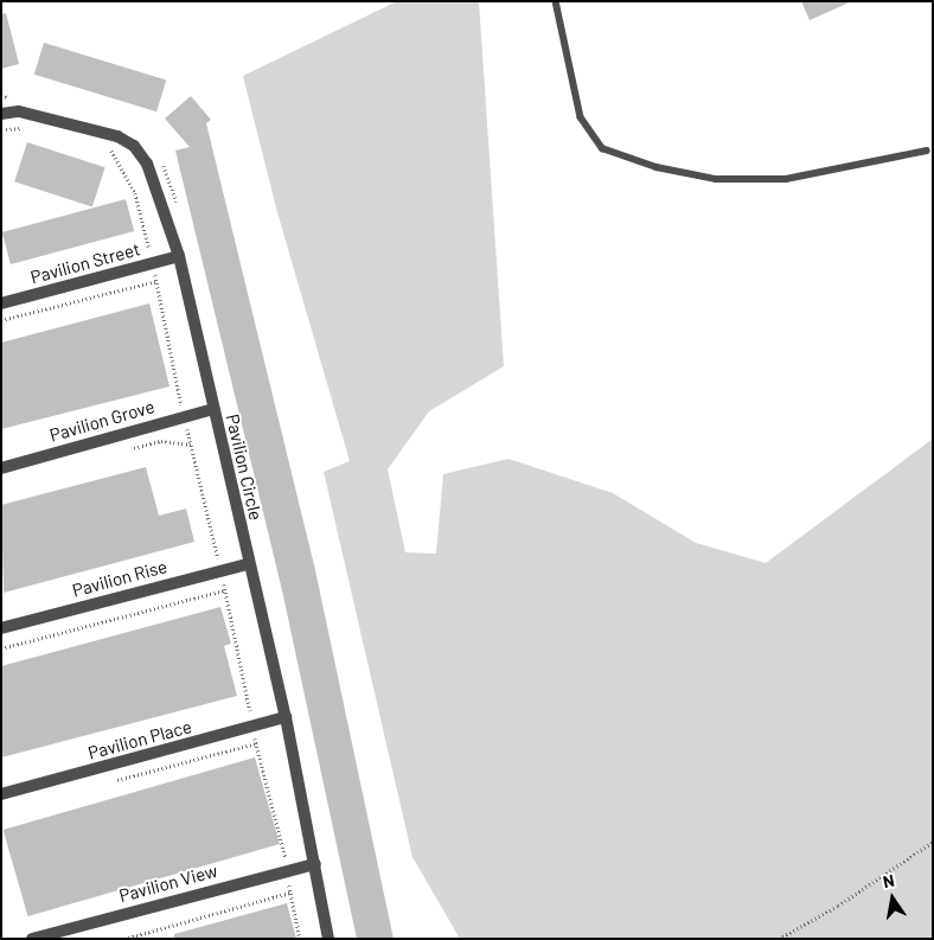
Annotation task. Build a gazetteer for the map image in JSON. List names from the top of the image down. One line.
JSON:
{"streets":{"street":["Pavilion Street","Pavilion Grove","Pavilion Circle","Pavilion Rise","Pavilion Place","Pavilion View"]},"crossings":[["Pavilion Street","Pavilion Circle"],["Pavilion Grove","Pavilion Circle"],["Pavilion Circle","Pavilion Rise"],["Pavilion Circle","Pavilion Place"],["Pavilion Circle","Pavilion View"]],"north":"top"}
